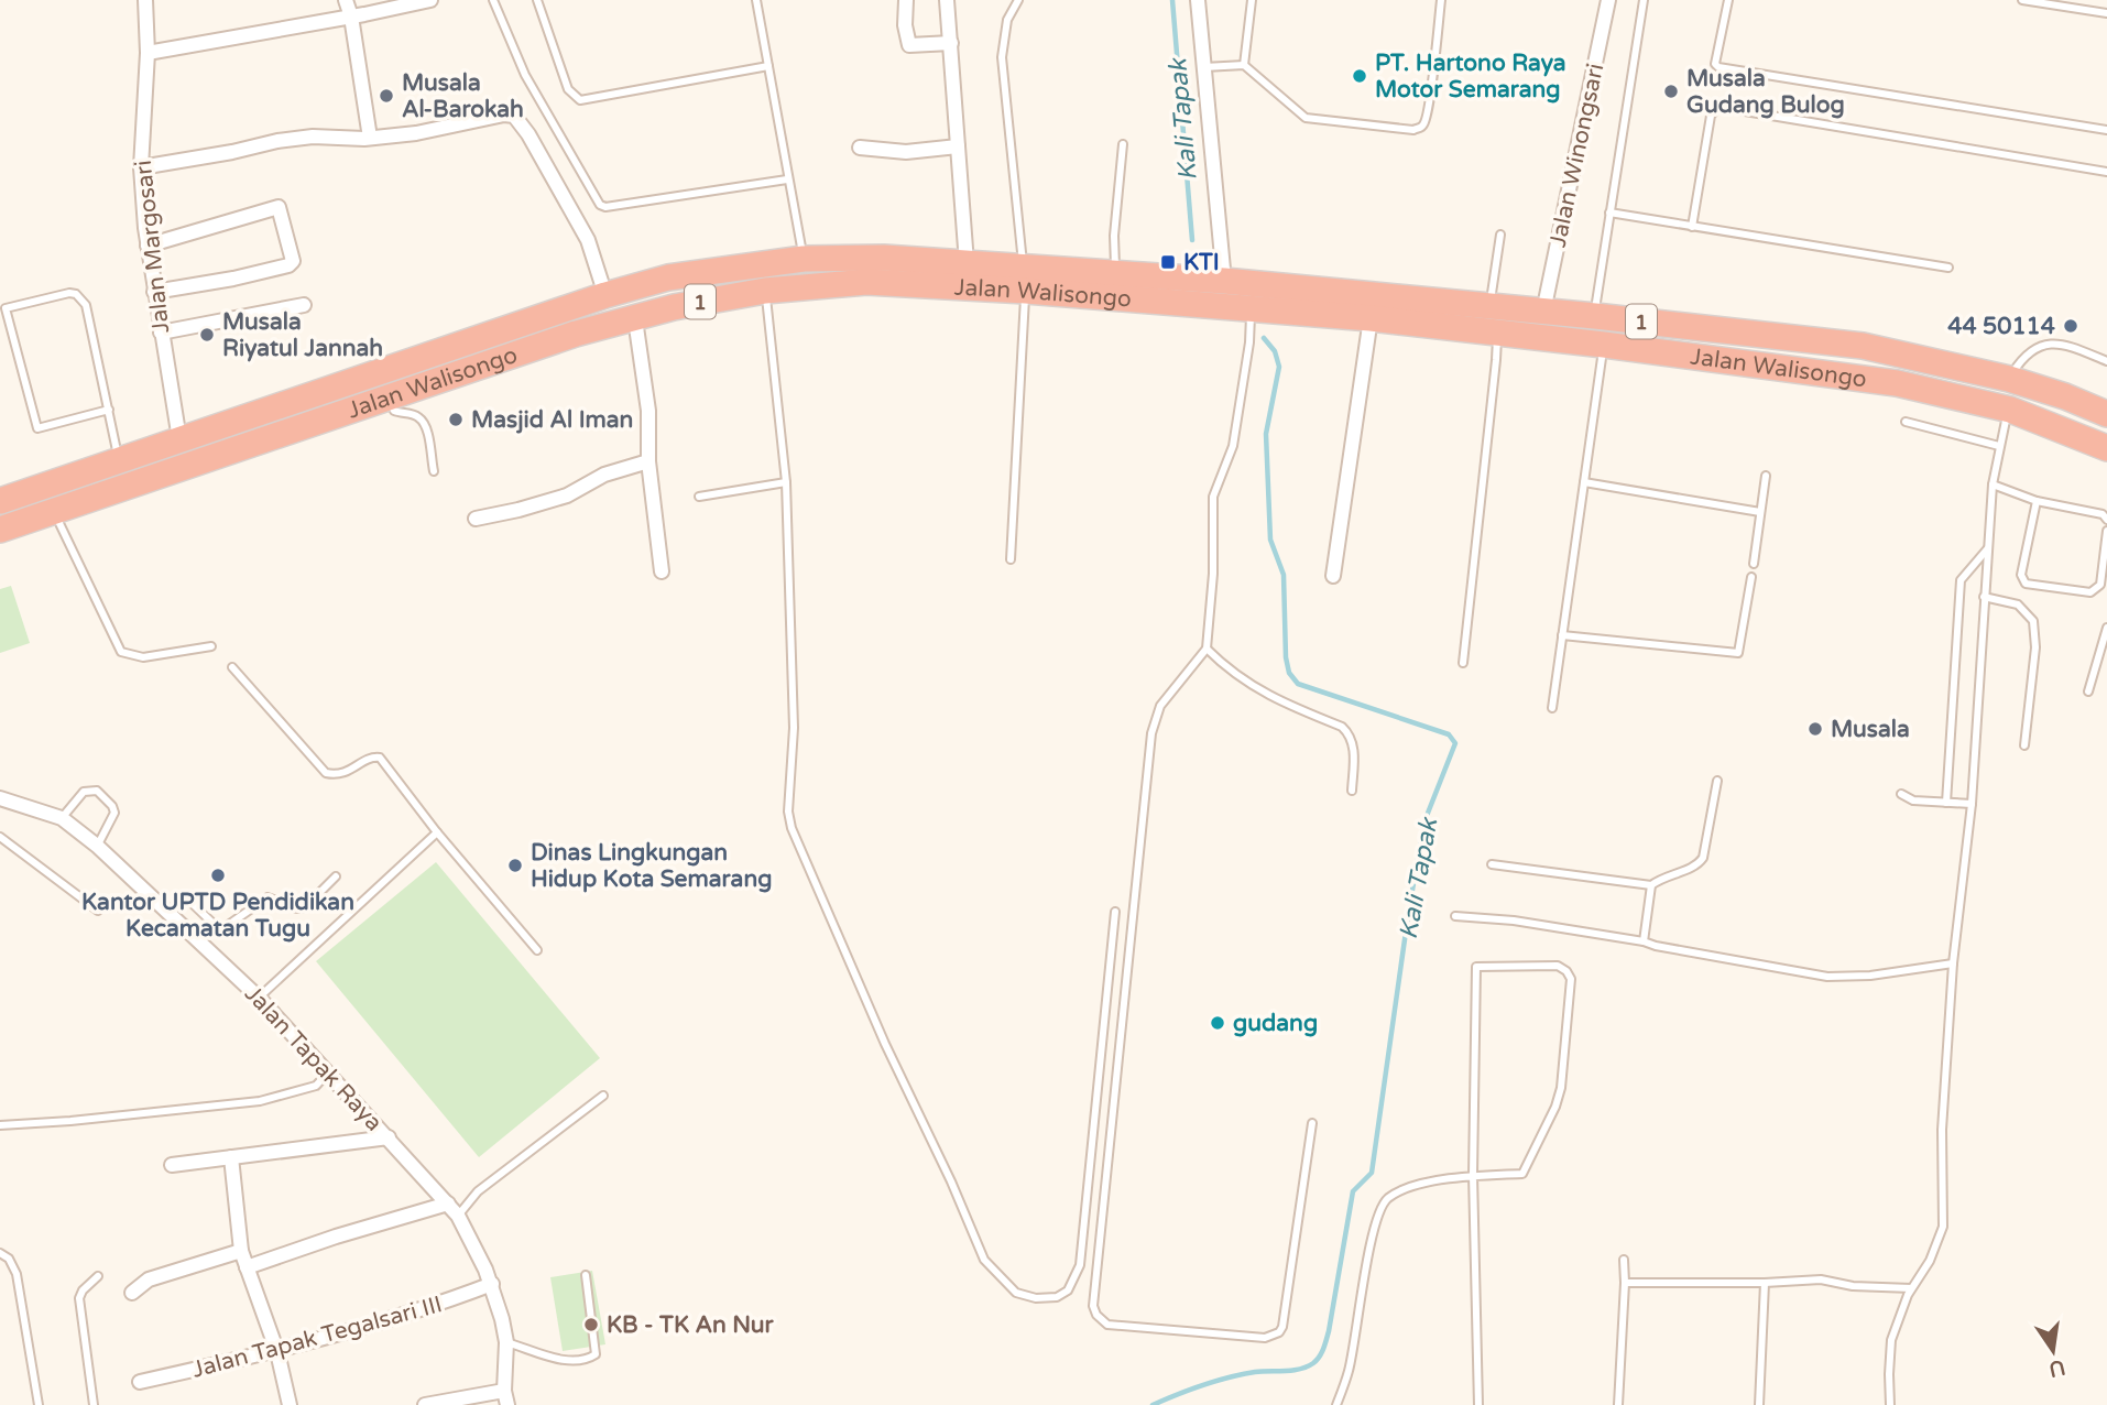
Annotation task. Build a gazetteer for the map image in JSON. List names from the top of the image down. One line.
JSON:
{"streets":{"highway":["Jalan Walisongo","1"],"street":["Jalan Winongsari","Jalan Margosari","Jalan Tapak Raya","Jalan Tapak Tegalsari III"]},"crossings":[["Jalan Winongsari","Jalan Walisongo"],["Jalan Margosari","Jalan Walisongo"],["Jalan Tapak Raya","Jalan Tapak Tegalsari III"]],"water":["Kali Tapak"],"places":{"other":["PT. Hartono Raya Motor Semarang","Musala Gudang Bulog","Musala Al-Barokah","44 50114","Musala Riyatul Jannah","Masjid Al Iman","Musala","Dinas Lingkungan Hidup Kota Semarang","Kantor UPTD Pendidikan Kecamatan Tugu","gudang","KB - TK An Nur"],"transit":["KTI"]},"north":"bottom"}
